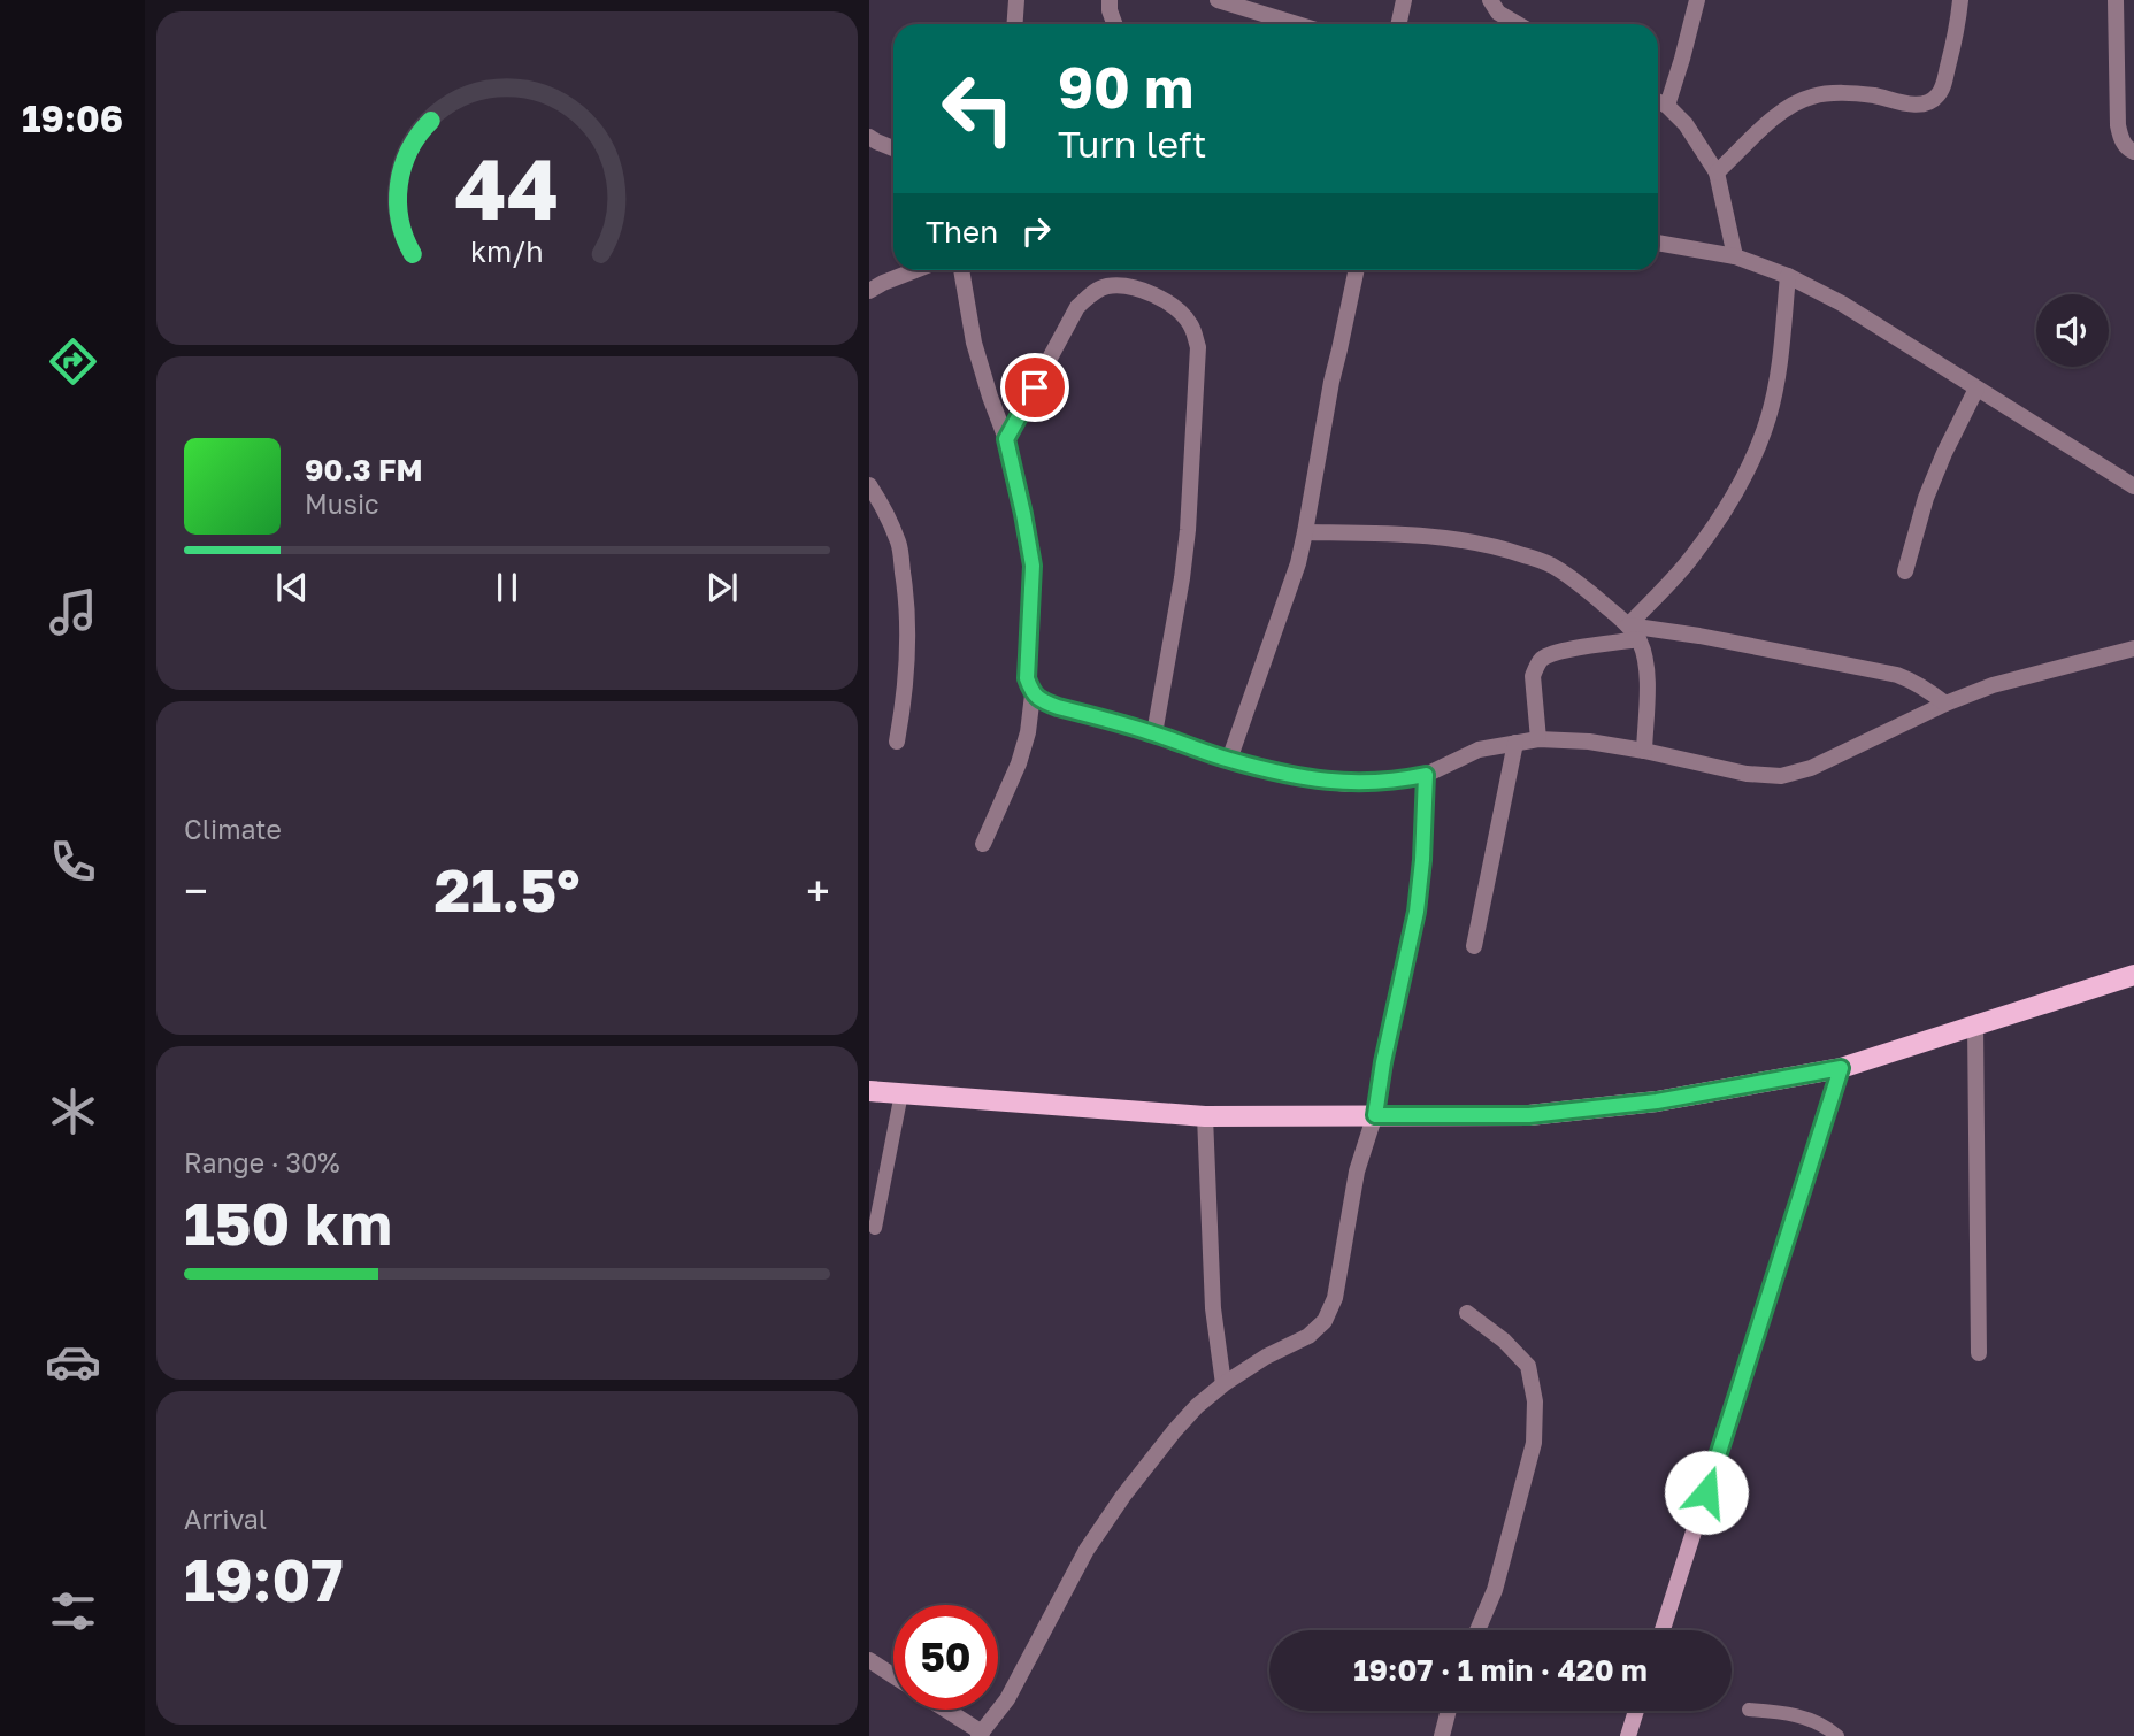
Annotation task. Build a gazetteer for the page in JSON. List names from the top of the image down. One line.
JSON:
{"page":{"tabs":"19:06","turn":["90 m","Turn left"],"then":"Then","song":["90.3 FM","Music"],"tile":["Climate",["Range · 30%","150 km"],["Arrival","19:07"]],"heat":["−","21.5°","+"],"limit":"50","trip":"19:07 · 1 min · 420 m","gauge":["44","km/h"]}}
